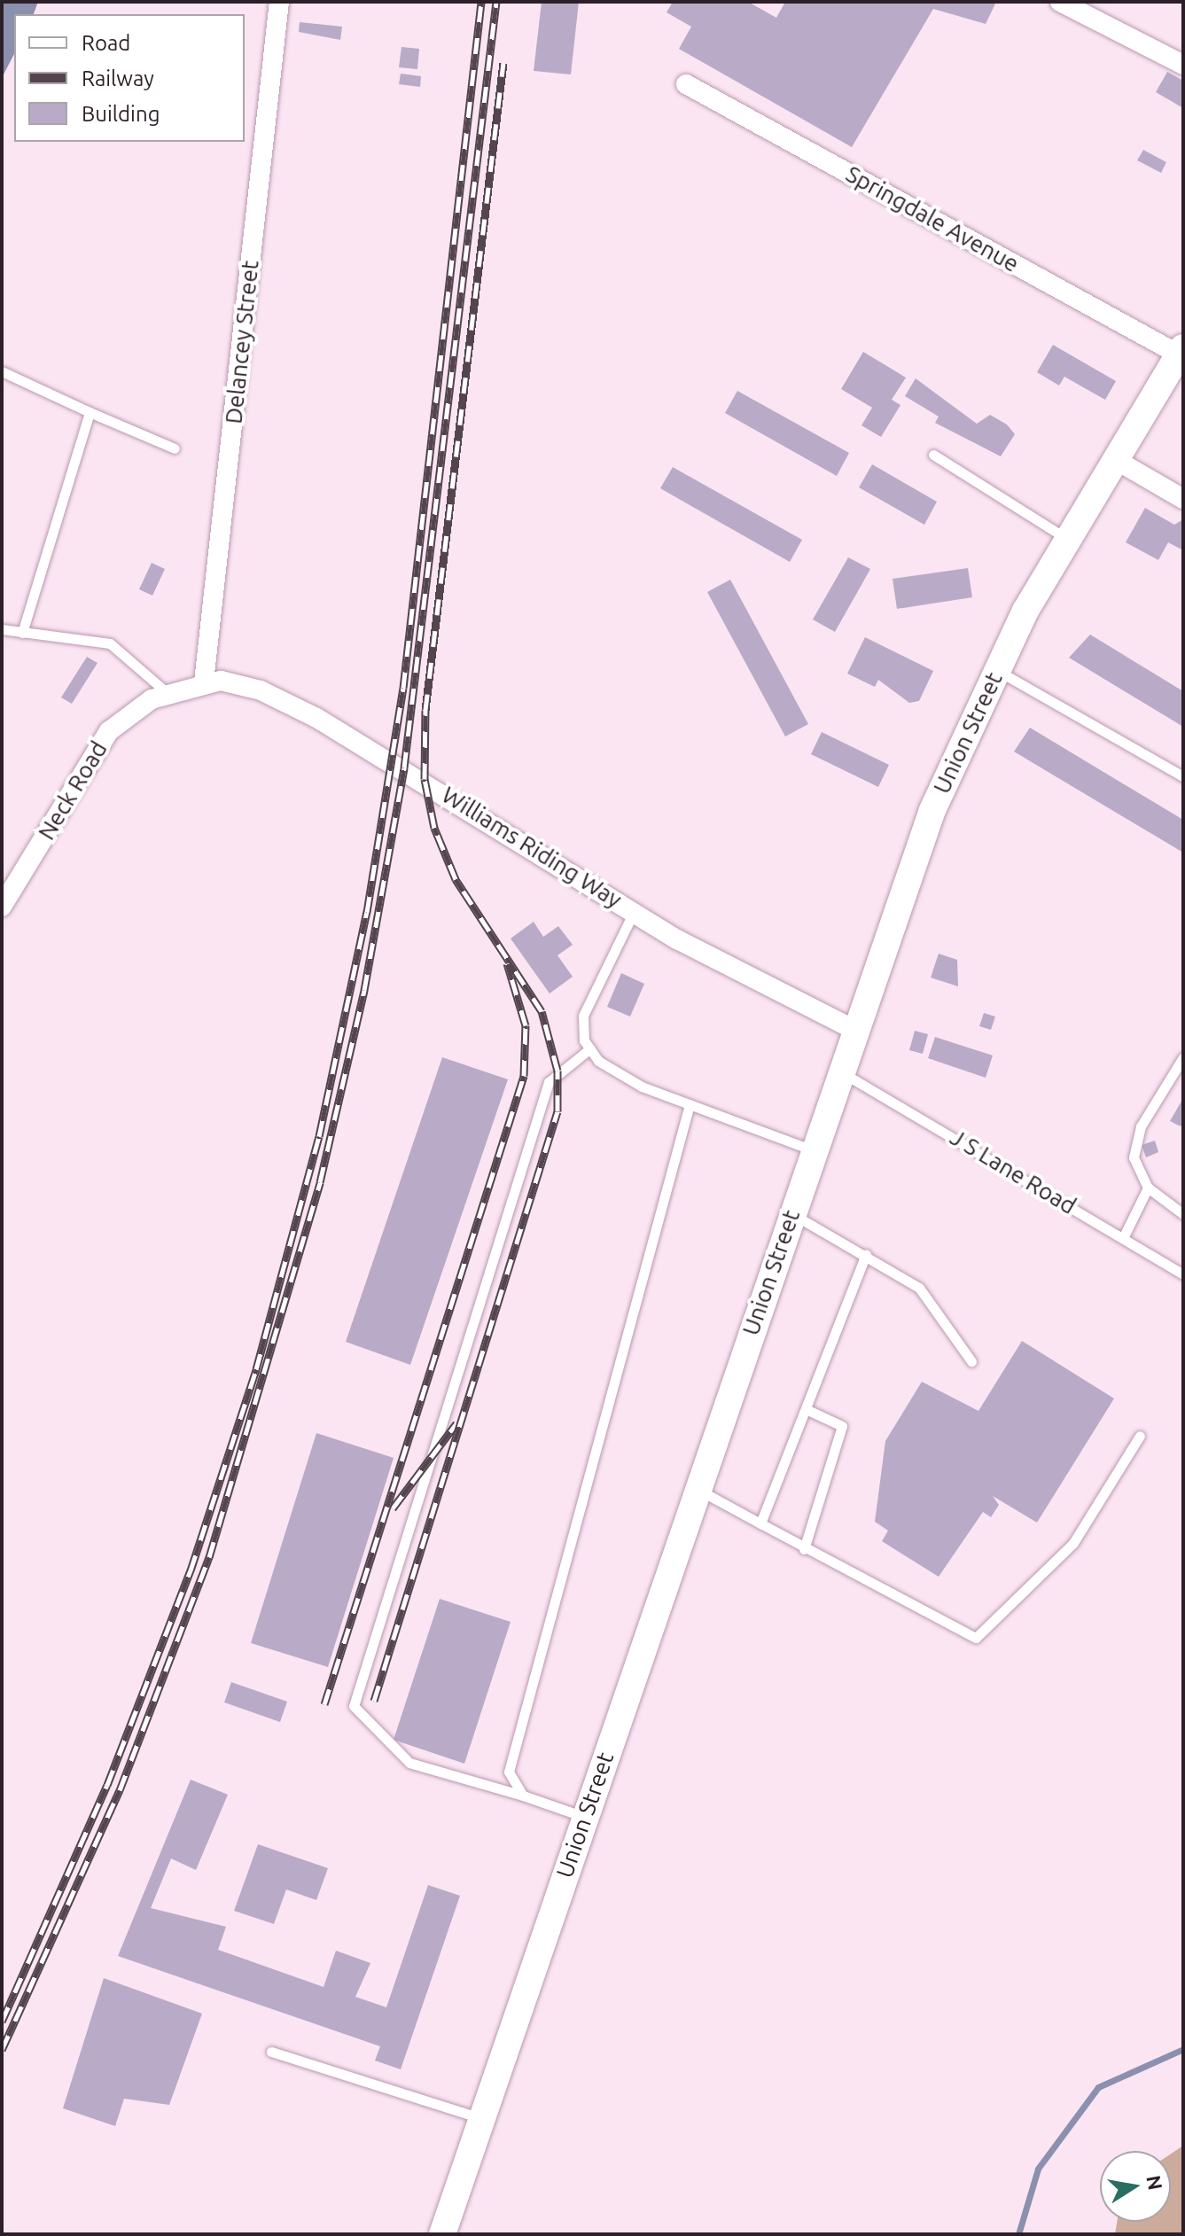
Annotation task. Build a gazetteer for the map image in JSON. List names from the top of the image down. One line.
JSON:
{"streets":{"main road":["Union Street"],"street":["Springdale Avenue","Delancey Street","Neck Road","Williams Riding Way"],"lane":["J S Lane Road"]},"crossings":[["Springdale Avenue","Union Street"],["Delancey Street","Neck Road"],["Delancey Street","Williams Riding Way"],["Union Street","Williams Riding Way"],["Union Street","J S Lane Road"],["Neck Road","Williams Riding Way"]],"legend":["Road","Railway","Building"],"north":"right"}
